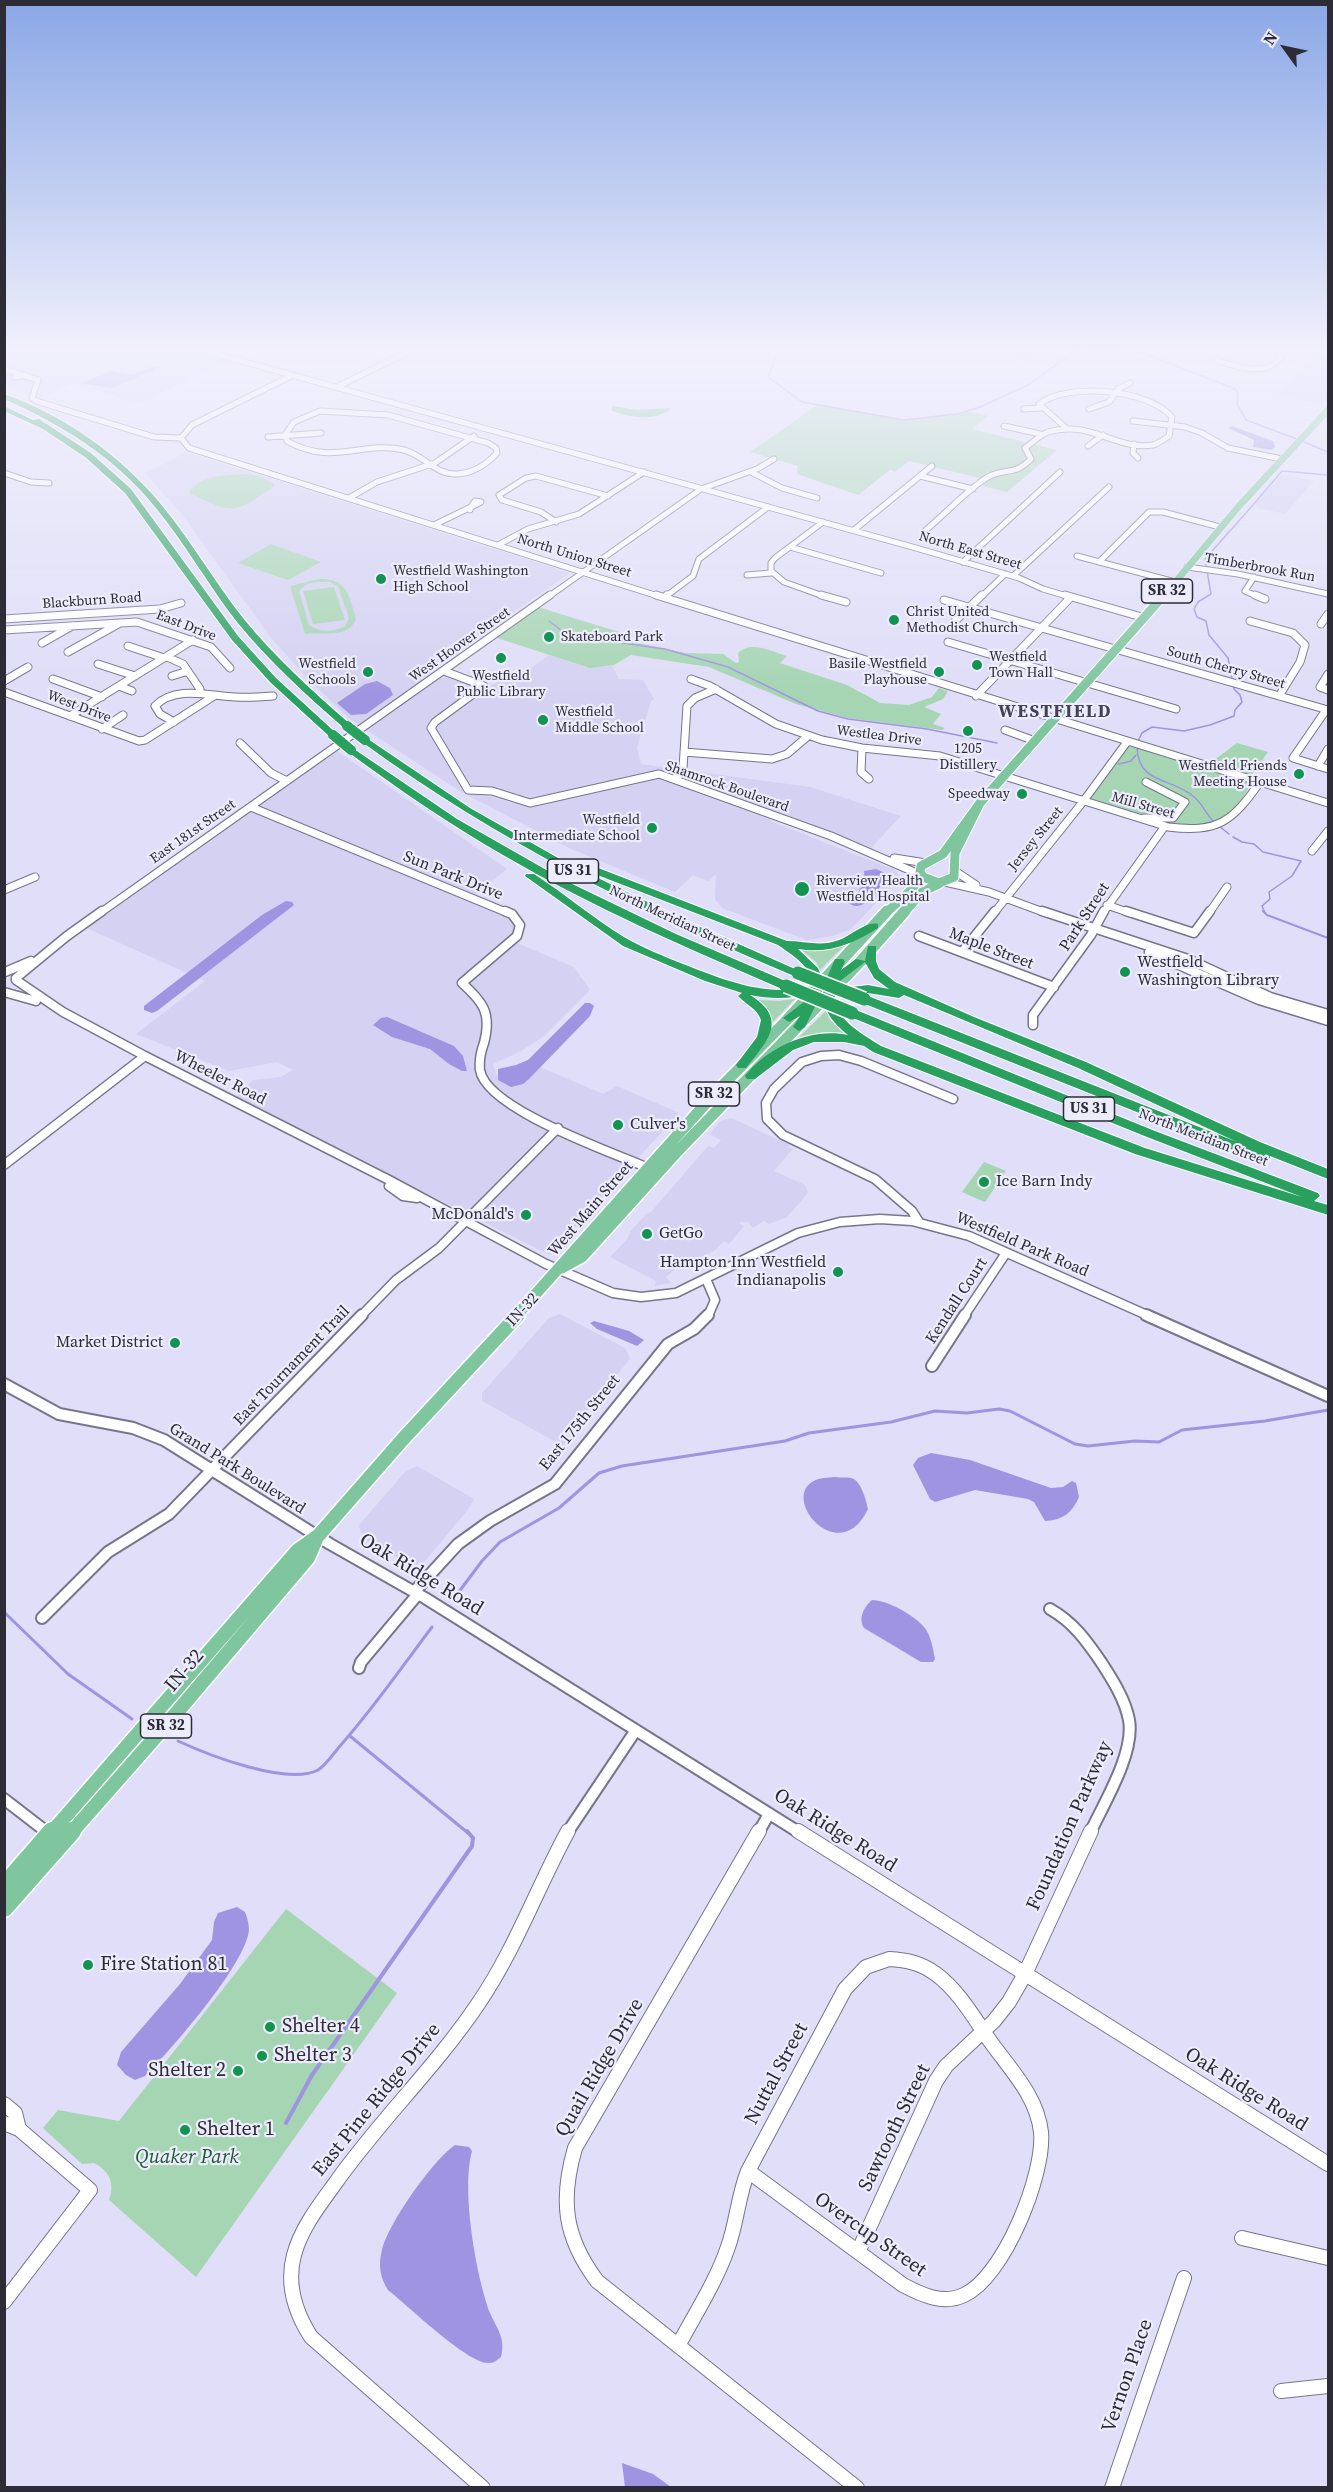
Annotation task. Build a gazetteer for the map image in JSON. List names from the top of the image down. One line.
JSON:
{"streets":{"highway":["US 31","North Meridian Street"],"main road":["SR 32","West Main Street","IN-32"],"street":["North East Street","North Union Street","Timberbrook Run","Blackburn Road","East Drive","West Hoover Street","South Cherry Street","West Drive","Westlea Drive","Shamrock Boulevard","Mill Street","East 181st Street","Jersey Street","Sun Park Drive","Park Street","Maple Street","Wheeler Road","Westfield Park Road","Kendall Court","East Tournament Trail","East 175th Street","Grand Park Boulevard","Oak Ridge Road","Foundation Parkway","Quail Ridge Drive","Nuttal Street","East Pine Ridge Drive","Sawtooth Street","Overcup Street","Vernon Place"]},"crossings":[["North East Street","SR 32"],["North East Street","West Hoover Street"],["North Union Street","SR 32"],["North Union Street","West Hoover Street"],["North Union Street","Mill Street"],["North Union Street","Jersey Street"],["Timberbrook Run","SR 32"],["SR 32","South Cherry Street"],["SR 32","Westlea Drive"],["SR 32","Shamrock Boulevard"],["SR 32","Mill Street"],["West Hoover Street","Shamrock Boulevard"],["West Hoover Street","East 181st Street"],["Westlea Drive","Mill Street"],["Mill Street","Jersey Street"],["Mill Street","Park Street"],["East 181st Street","Sun Park Drive"],["East 181st Street","Wheeler Road"],["Jersey Street","Maple Street"],["Sun Park Drive","West Main Street"],["Sun Park Drive","East Tournament Trail"],["Park Street","Maple Street"],["Wheeler Road","West Main Street"],["Wheeler Road","Westfield Park Road"],["Wheeler Road","IN-32"],["Wheeler Road","East Tournament Trail"],["West Main Street","Westfield Park Road"],["West Main Street","IN-32"],["Westfield Park Road","Kendall Court"],["Westfield Park Road","IN-32"],["Westfield Park Road","East 175th Street"],["IN-32","Grand Park Boulevard"],["IN-32","Oak Ridge Road"],["East Tournament Trail","Grand Park Boulevard"],["East 175th Street","Oak Ridge Road"],["Grand Park Boulevard","Oak Ridge Road"],["Oak Ridge Road","Foundation Parkway"],["Oak Ridge Road","Quail Ridge Drive"],["Oak Ridge Road","East Pine Ridge Drive"],["Oak Ridge Road","Sawtooth Street"],["Foundation Parkway","Sawtooth Street"],["Quail Ridge Drive","Nuttal Street"],["Nuttal Street","Sawtooth Street"],["Nuttal Street","Overcup Street"],["Sawtooth Street","Overcup Street"]],"districts":["WESTFIELD"],"parks":["Quaker Park"],"places":["Westfield Washington High School","Christ United Methodist Church","Skateboard Park","Westfield Public Library","Westfield Town Hall","Westfield Schools","Basile Westfield Playhouse","Westfield Middle School","1205 Distillery","Westfield Friends Meeting House","Speedway","Westfield Intermediate School","Riverview Health Westfield Hospital","Westfield Washington Library","Culver's","Ice Barn Indy","McDonald's","GetGo","Hampton Inn Westfield Indianapolis","Market District","Fire Station 81","Shelter 4","Shelter 3","Shelter 2","Shelter 1"],"north":"top left"}
